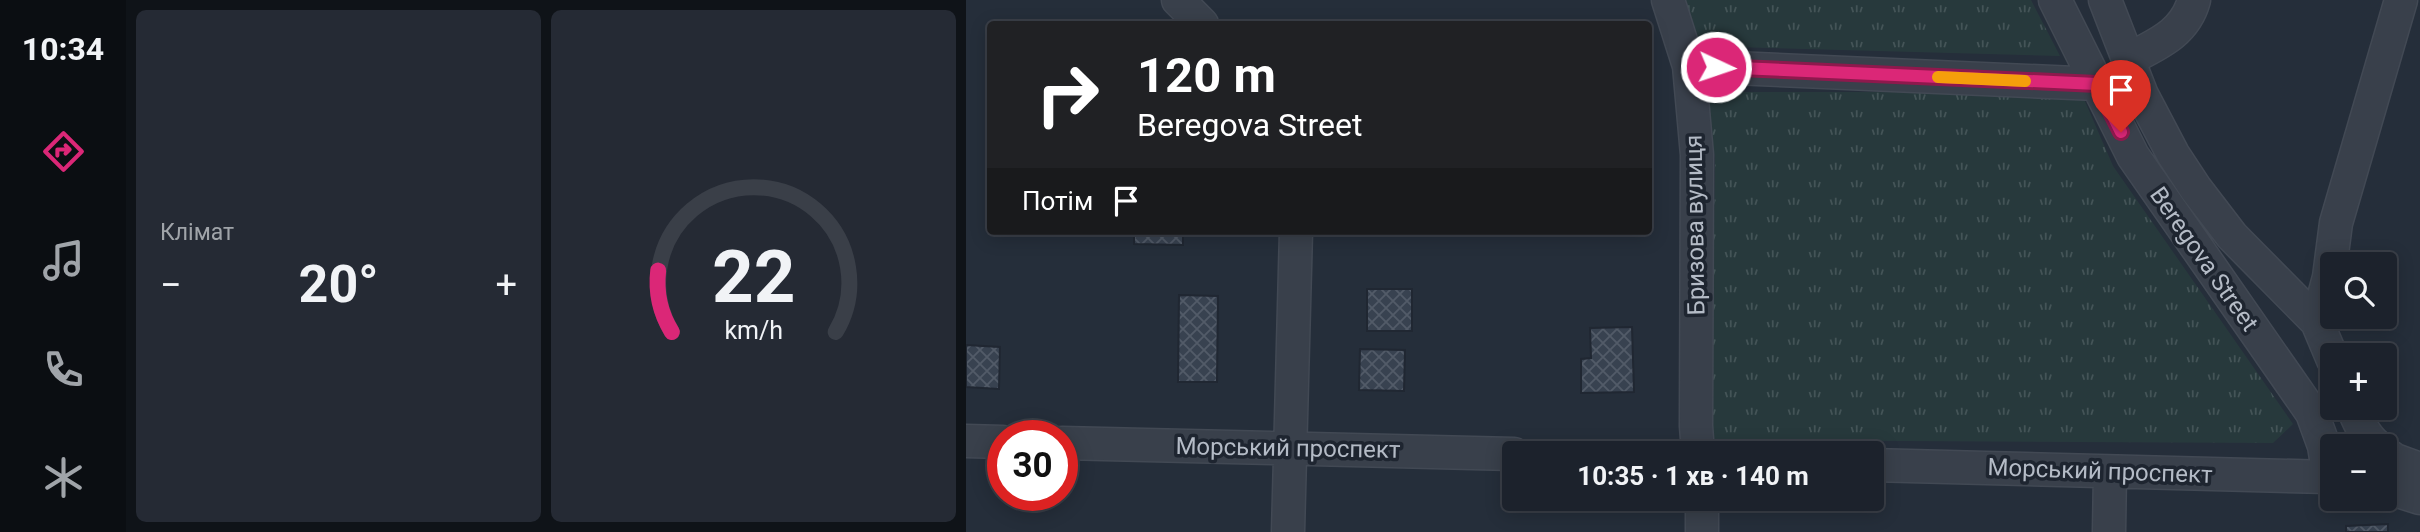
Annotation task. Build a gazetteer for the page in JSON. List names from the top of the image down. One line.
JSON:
{"streets":{"street":["Бризова вулиця","Beregova Street","Морський проспект"]},"page":{"tabs":"10:34","tile":"Клімат","turn":["120 m","Beregova Street"],"then":"Потім","map_buttons":["+","−"],"heat":["−","20°","+"],"limit":"30","trip":"10:35 · 1 хв · 140 m","gauge":["22","km/h"]}}
